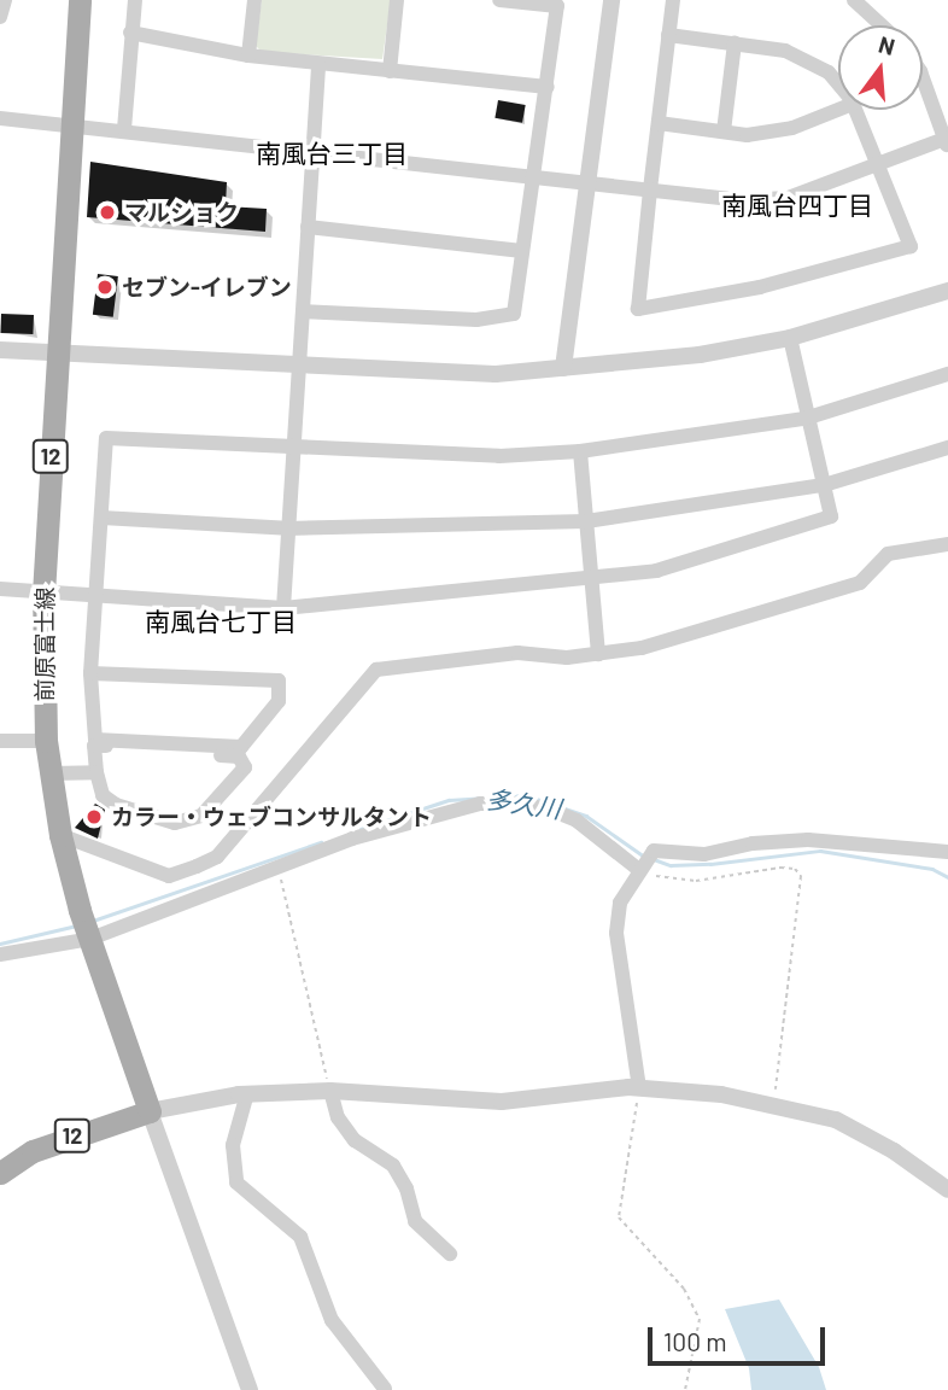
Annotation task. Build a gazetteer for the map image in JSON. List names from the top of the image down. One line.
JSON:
{"streets":{"main road":["12","前原富士線"]},"crossings":[["12","前原富士線"]],"districts":["南風台三丁目","南風台四丁目","南風台七丁目"],"water":["多久川"],"places":["マルショク","セブン-イレブン","カラー・ウェブコンサルタント"],"scale_bar":"100 m","north":"top"}
